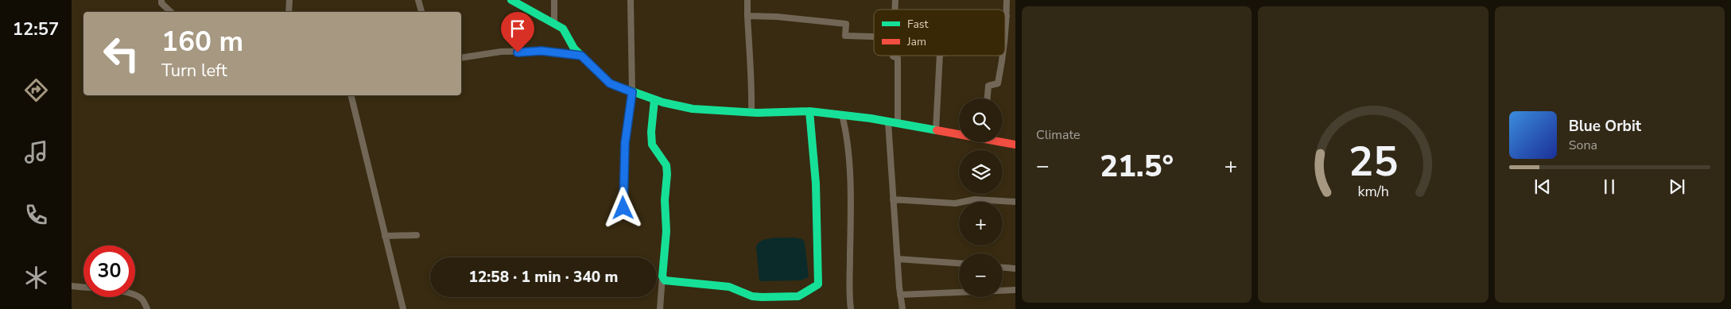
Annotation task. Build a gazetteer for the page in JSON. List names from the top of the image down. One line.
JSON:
{"legend":["Fast","Jam"],"page":{"tabs":"12:57","tile":"Climate","turn":["160 m","Turn left"],"map_buttons":["+","−"],"song":["Blue Orbit","Sona"],"heat":["−","21.5°","+"],"limit":"30","trip":"12:58 · 1 min · 340 m","gauge":["25","km/h"]}}
